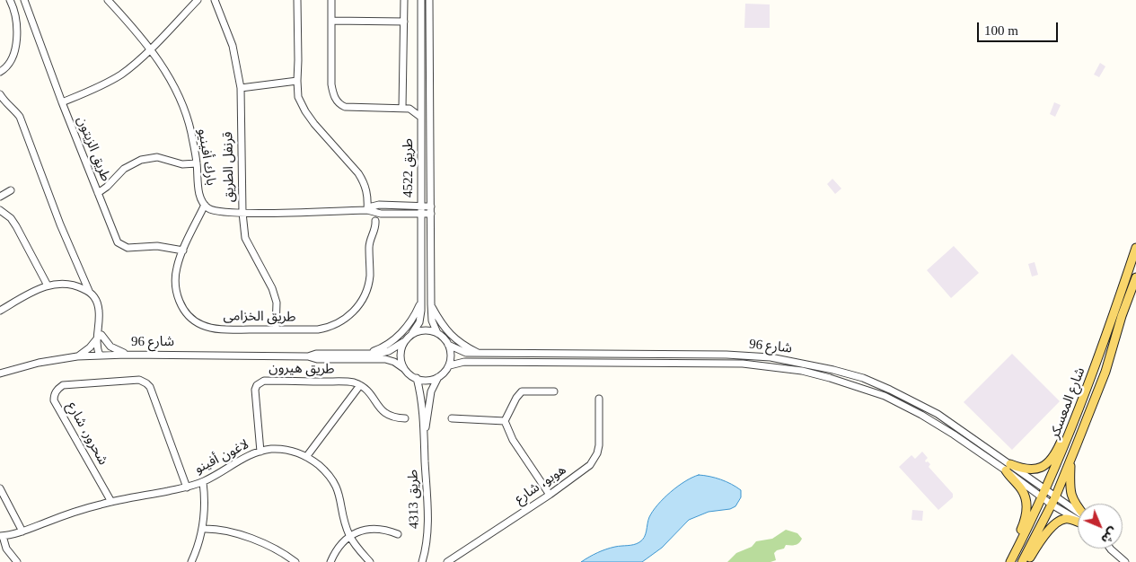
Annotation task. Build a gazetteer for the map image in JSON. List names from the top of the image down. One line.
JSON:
{"streets":{"main road":["شارع المعسكر"],"street":["طريق الزيتون","بارك أفينيو","قرنفل الطريق","طريق 4522","طريق الخزامى","شارع 96","طريق هيرون","شحرور، شارع","لاغون أفينو","هوبو، شارع","طريق 4313"]},"crossings":[["طريق الزيتون","بارك أفينيو"],["طريق الزيتون","طريق الخزامى"],["بارك أفينيو","قرنفل الطريق"],["بارك أفينيو","طريق 4522"],["بارك أفينيو","طريق الخزامى"],["قرنفل الطريق","طريق الخزامى"],["طريق 4522","شارع 96"],["طريق 4522","طريق 4313"],["شارع 96","شارع المعسكر"],["شارع 96","طريق 4313"],["طريق هيرون","لاغون أفينو"],["شحرور، شارع","لاغون أفينو"]],"scale_bar":"100 m","north":"bottom right"}
